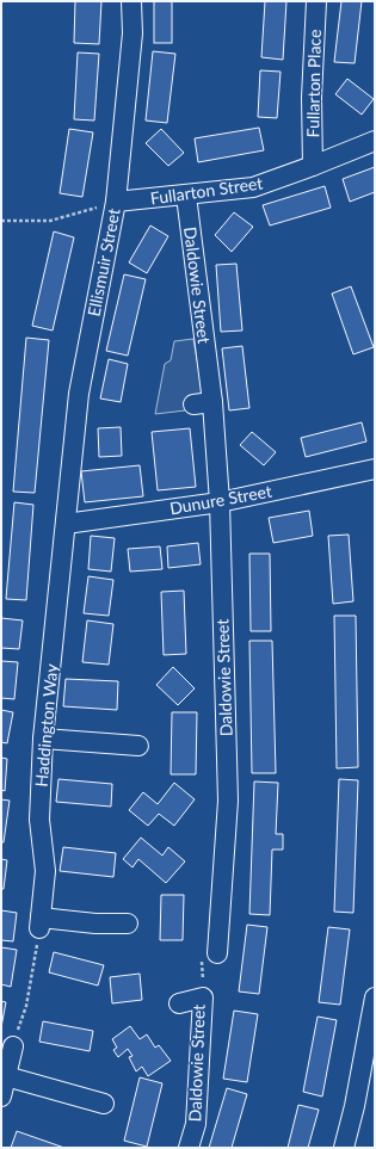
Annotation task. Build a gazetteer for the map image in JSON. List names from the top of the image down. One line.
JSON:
{"streets":{"street":["Fullarton Place","Fullarton Street","Ellismuir Street","Daldowie Street","Dunure Street","Haddington Way"]},"crossings":[["Fullarton Place","Fullarton Street"],["Fullarton Street","Ellismuir Street"],["Fullarton Street","Daldowie Street"],["Ellismuir Street","Dunure Street"],["Ellismuir Street","Haddington Way"],["Daldowie Street","Dunure Street"],["Dunure Street","Haddington Way"]]}
